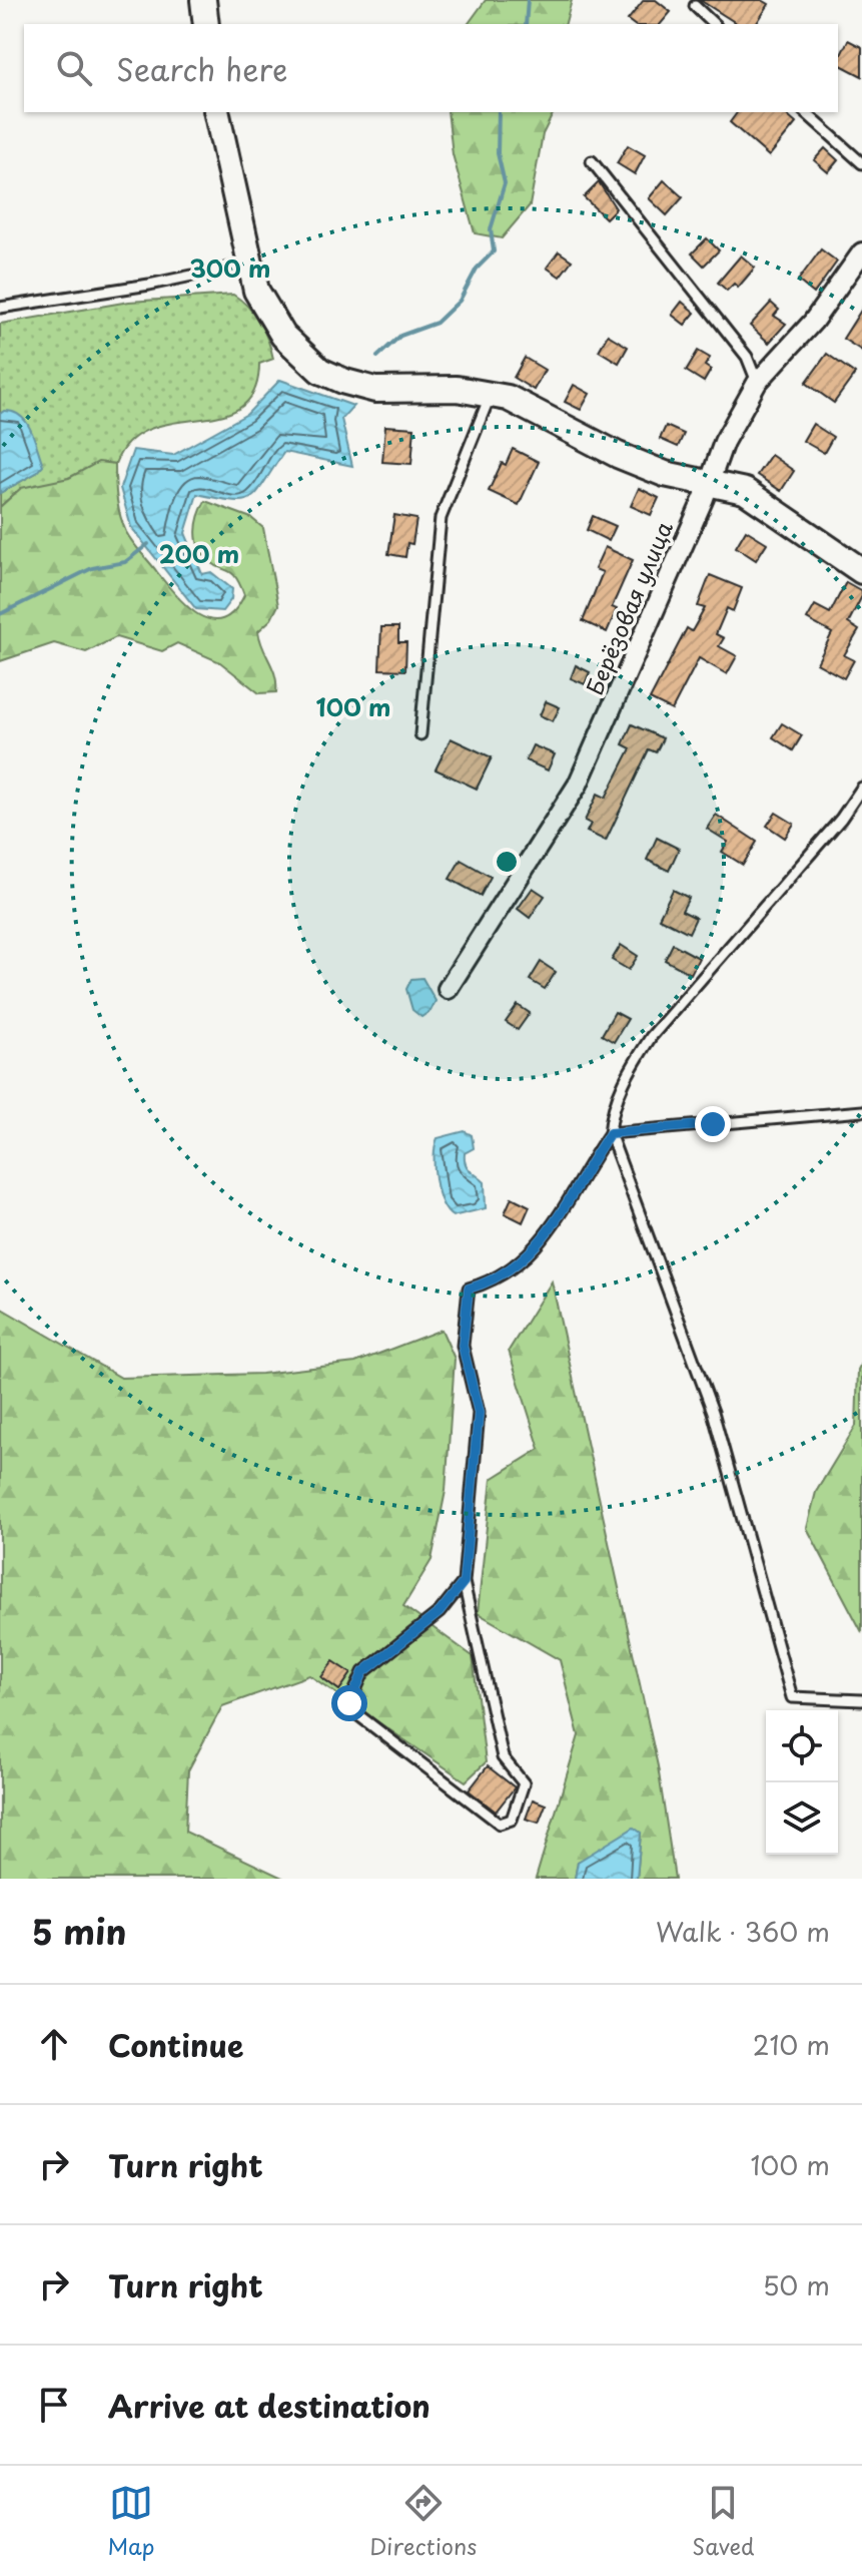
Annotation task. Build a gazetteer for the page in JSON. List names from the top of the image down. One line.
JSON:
{"streets":{"street":["Берёзовая улица"]},"page":{"search":"Search here","heading":["5 min","Walk · 360 m"],"list":[["Continue","210 m"],["Turn right","100 m"],["Turn right","50 m"],"Arrive at destination"],"nav":["Map","Directions","Saved"]},"rings":["300 m","200 m","100 m"]}
